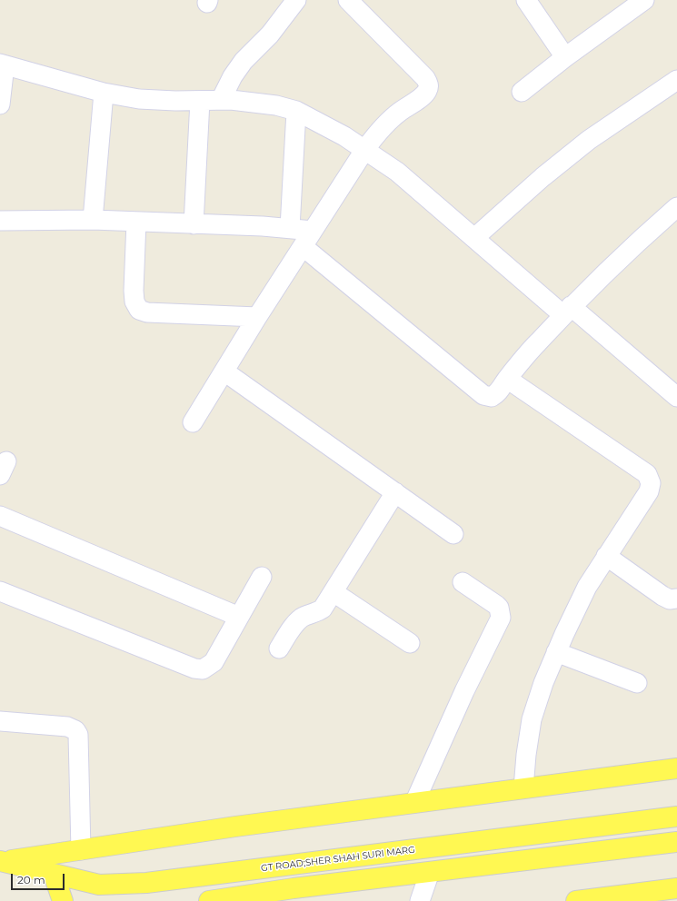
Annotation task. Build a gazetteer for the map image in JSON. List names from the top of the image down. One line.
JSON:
{"streets":{"main road":["GT ROAD;SHER SHAH SURI MARG"]},"scale_bar":"20 m"}
